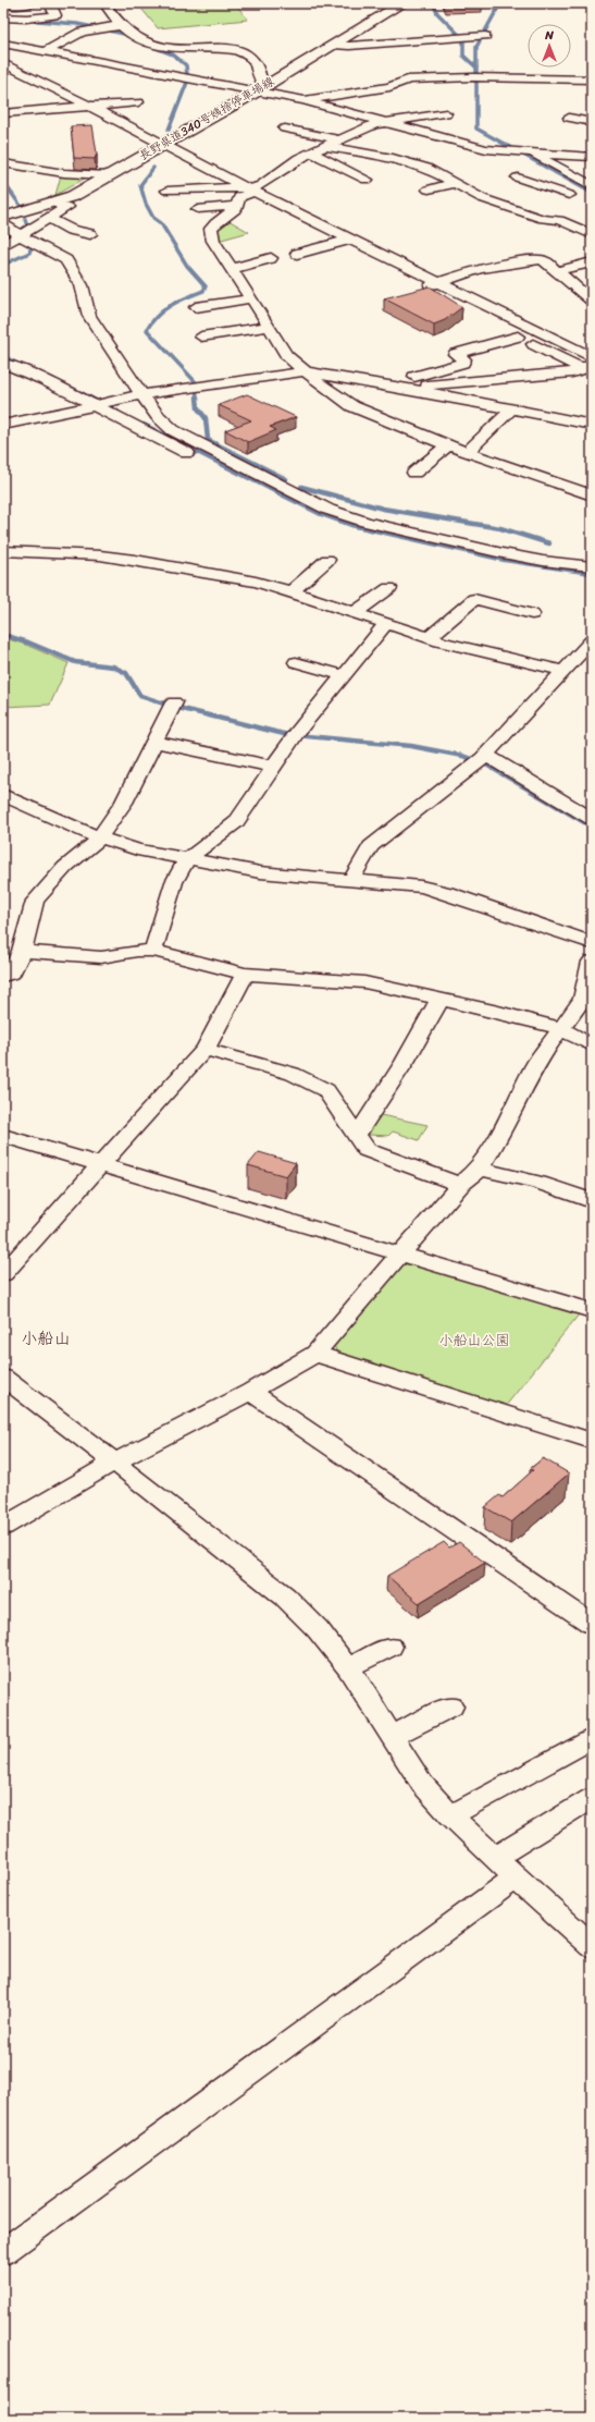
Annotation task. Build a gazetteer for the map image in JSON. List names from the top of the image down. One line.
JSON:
{"streets":{"main road":["長野県道340号姨捨停車場線"]},"districts":["小船山"],"parks":["小船山公園"],"north":"top"}
